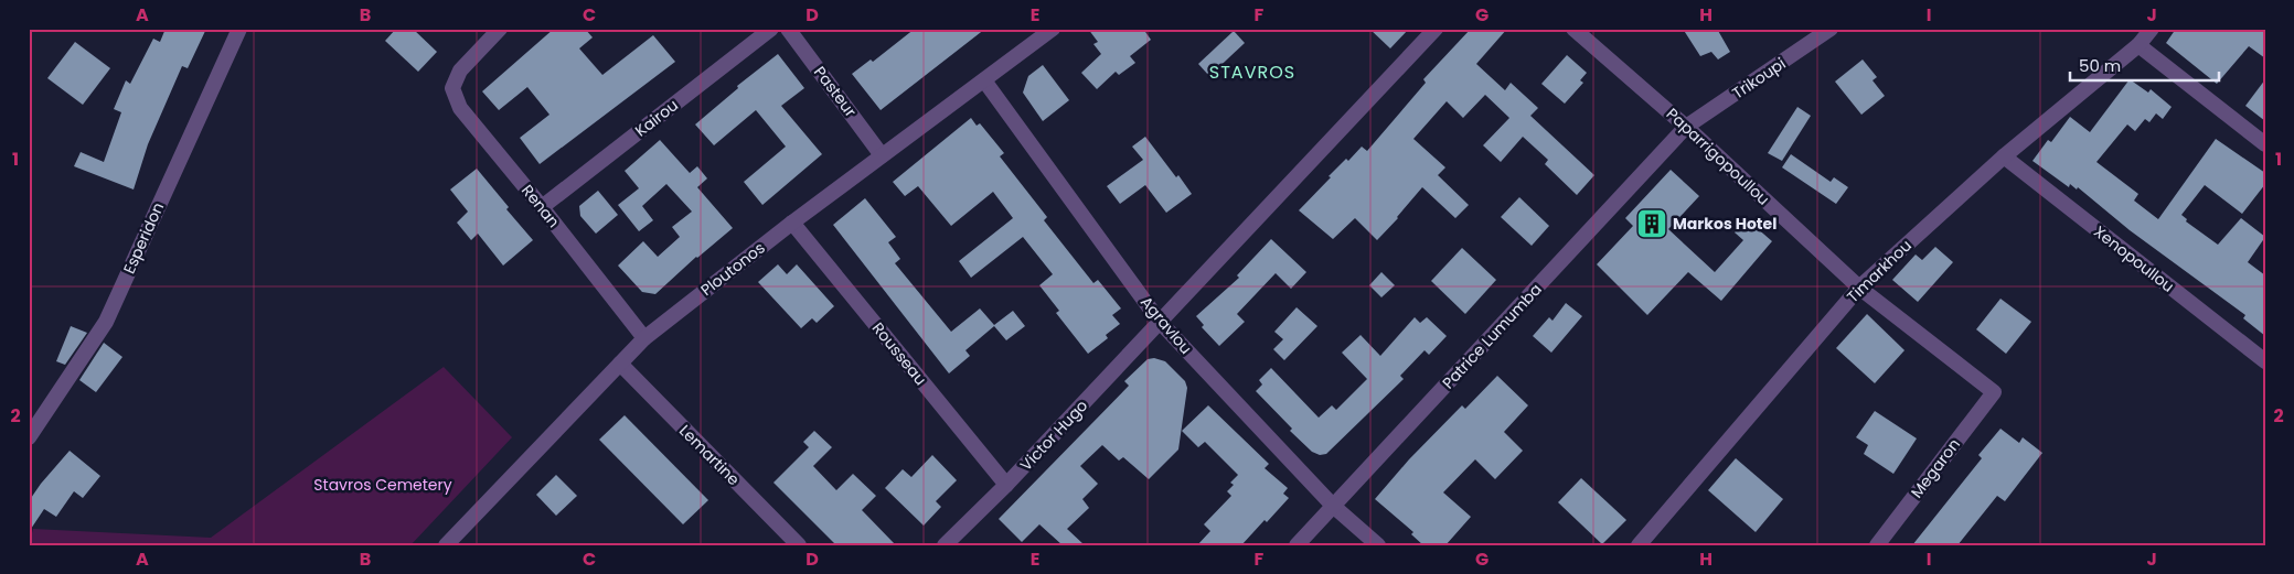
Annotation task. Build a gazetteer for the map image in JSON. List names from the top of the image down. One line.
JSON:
{"streets":{"street":["Trikoupi","Pasteur","Kairou","Paparrigopoullou","Renan","Esperidon","Xenopoullou","Ploutonos","Timarkhou","Agravlou","Patrice Lumumba","Rousseau","Victor Hugo","Lemartine","Megaron"]},"crossings":[["Trikoupi","Paparrigopoullou"],["Trikoupi","Patrice Lumumba"],["Pasteur","Ploutonos"],["Kairou","Renan"],["Paparrigopoullou","Timarkhou"],["Paparrigopoullou","Patrice Lumumba"],["Paparrigopoullou","Megaron"],["Renan","Ploutonos"],["Xenopoullou","Timarkhou"],["Ploutonos","Agravlou"],["Ploutonos","Rousseau"],["Ploutonos","Lemartine"],["Agravlou","Patrice Lumumba"],["Agravlou","Victor Hugo"],["Rousseau","Victor Hugo"]],"districts":["STAVROS"],"parks":["Stavros Cemetery"],"places":{"building":["Markos Hotel"]},"scale_bar":"50 m","grid":{"columns":["A","B","C","D","E","F","G","H","I","J"],"rows":["1","2"]}}
